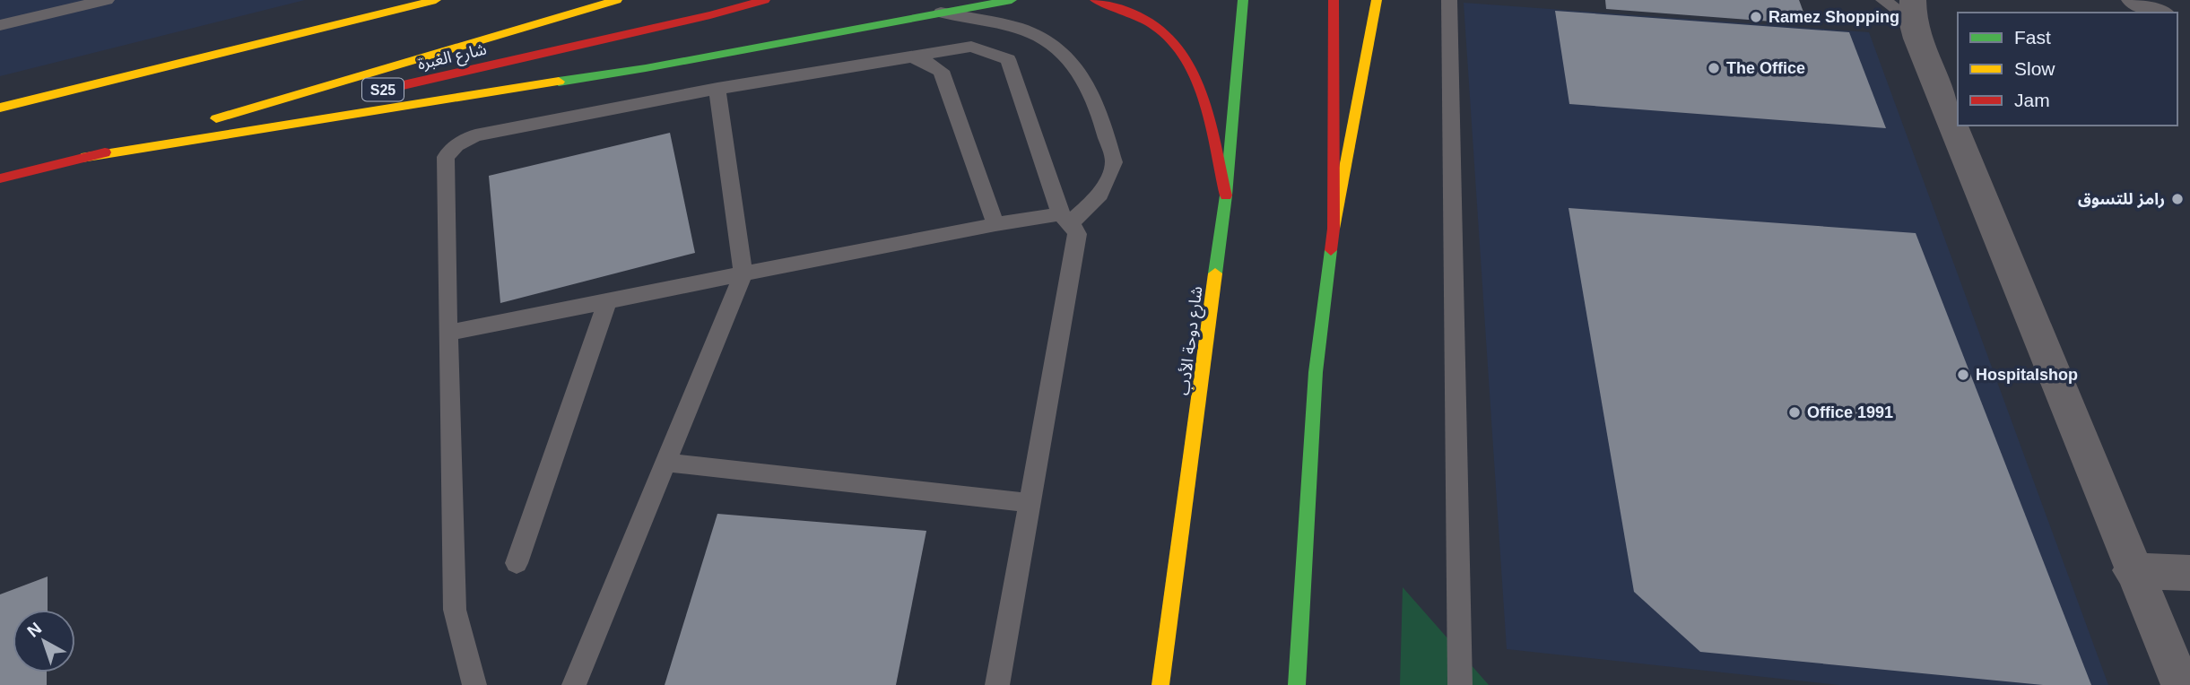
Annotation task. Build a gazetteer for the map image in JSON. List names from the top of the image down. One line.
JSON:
{"streets":{"main road":["شارع الغبرة","S25","شارع دوحة الأدب"]},"places":["Ramez Shopping","The Office","رامز للتسوق","Hospitalshop","Office 1991"],"legend":["Fast","Slow","Jam"],"north":"top left"}
